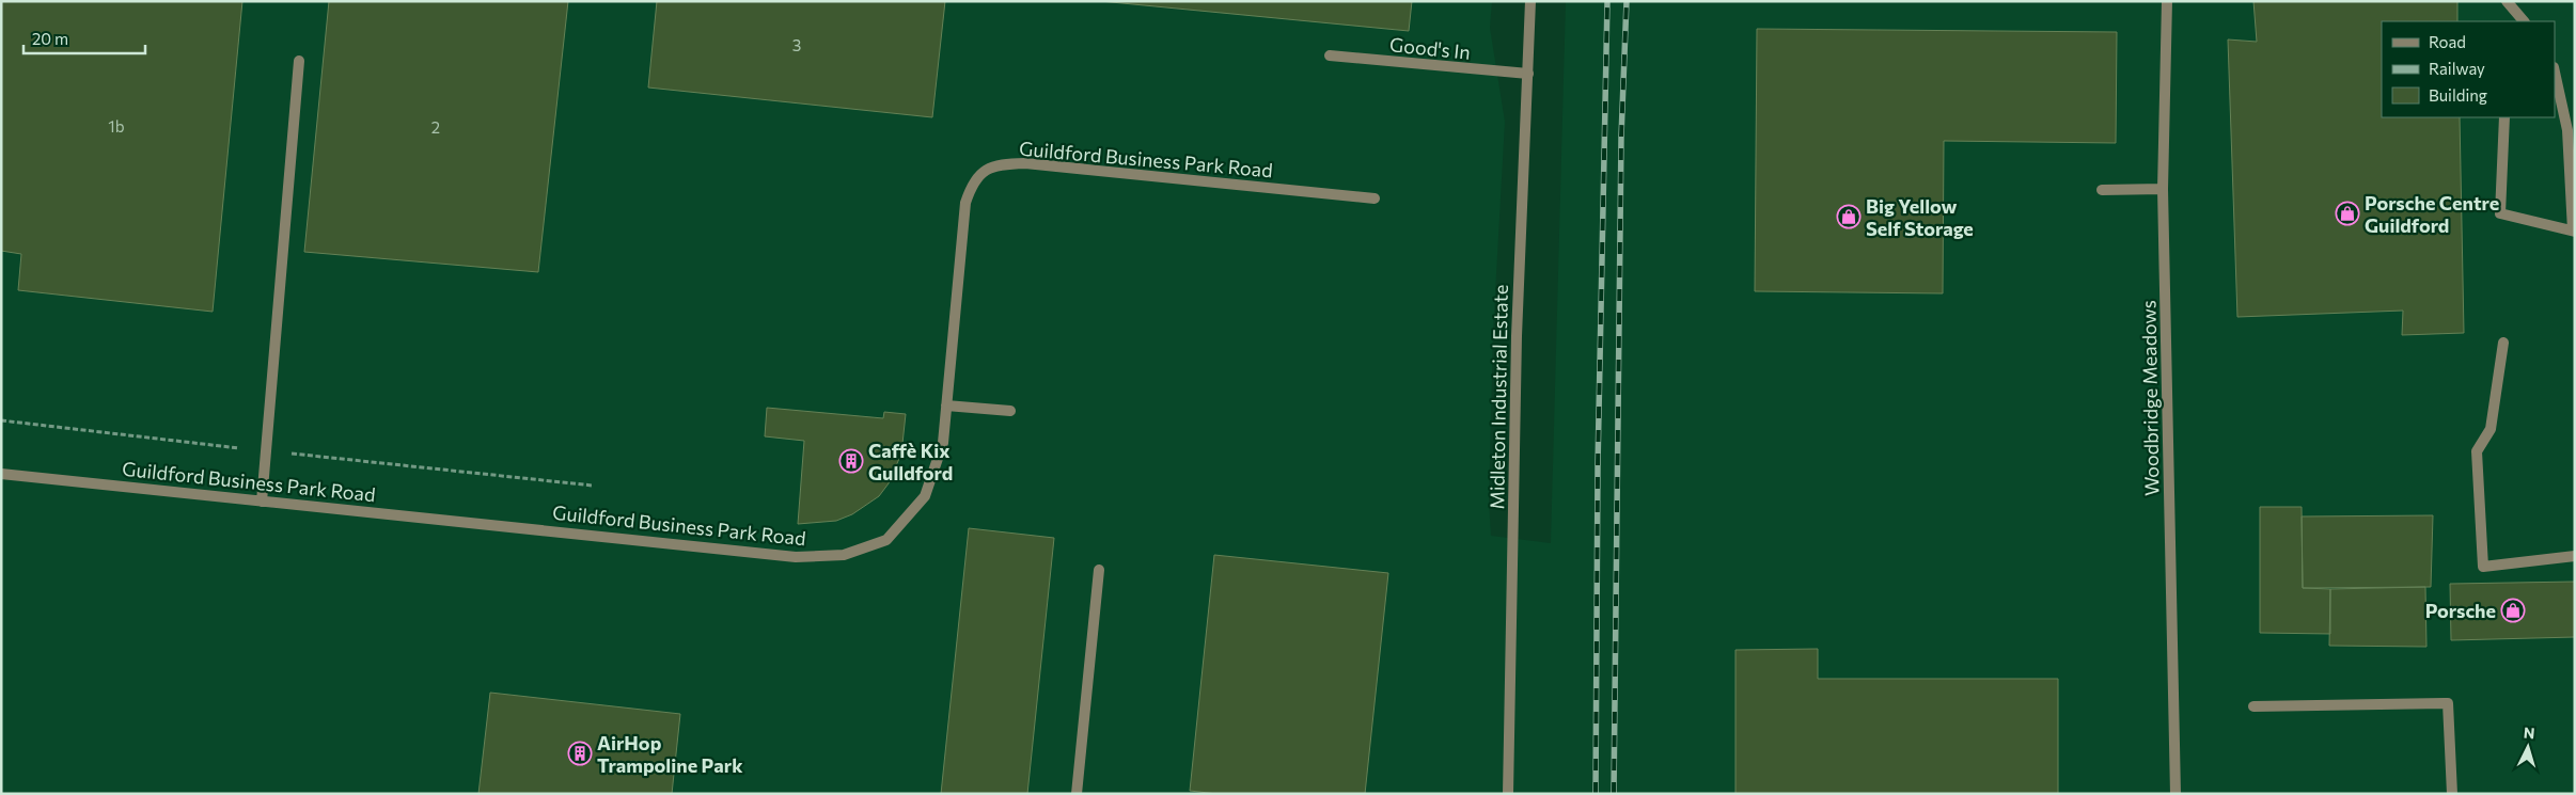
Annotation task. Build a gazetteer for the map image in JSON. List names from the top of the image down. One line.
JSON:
{"streets":{"street":["Good's In","Guildford Business Park Road","Midleton Industrial Estate","Woodbridge Meadows"]},"crossings":[["Good's In","Midleton Industrial Estate"]],"places":{"shop":["Porsche Centre Guildford","Big Yellow Self Storage","Porsche"],"building":["Caffè Kix Gulldford","AirHop Trampoline Park"]},"house_numbers":["3","1b","2"],"legend":["Road","Railway","Building"],"scale_bar":"20 m","north":"top"}
